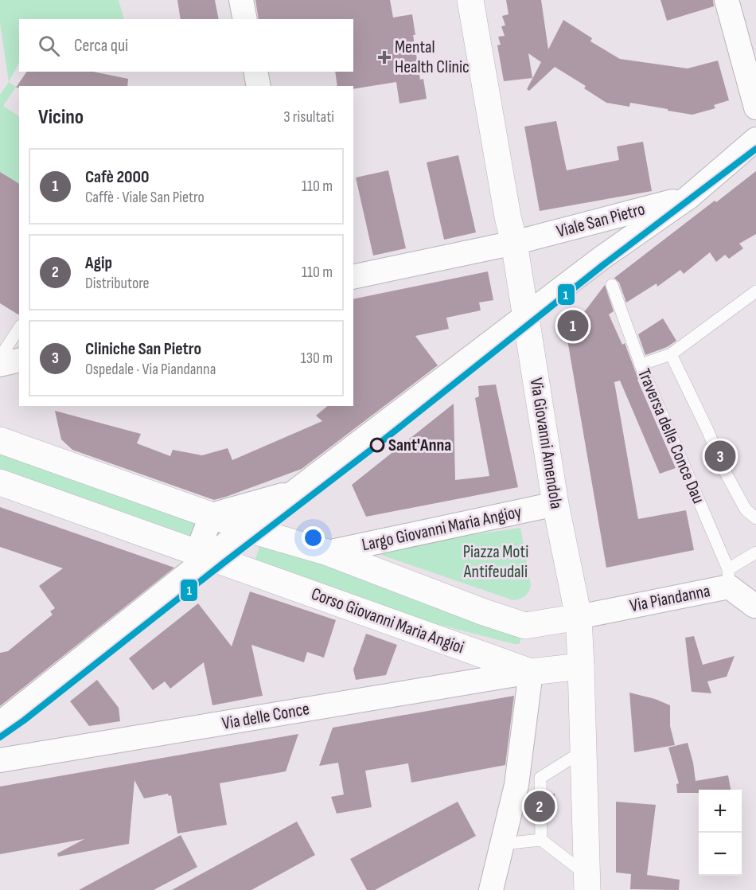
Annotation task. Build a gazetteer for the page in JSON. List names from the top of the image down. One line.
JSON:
{"streets":{"street":["Viale San Pietro","Via Giovanni Amendola","Largo Giovanni Maria Angioy","Via Piandanna","Corso Giovanni Maria Angioi","Via delle Conce"],"lane":["Traversa delle Conce Dau"]},"crossings":[["Viale San Pietro","Via Giovanni Amendola"],["Viale San Pietro","Corso Giovanni Maria Angioi"],["Traversa delle Conce Dau","Via Piandanna"],["Via Giovanni Amendola","Largo Giovanni Maria Angioy"],["Via Giovanni Amendola","Via Piandanna"],["Via Giovanni Amendola","Corso Giovanni Maria Angioi"],["Corso Giovanni Maria Angioi","Via delle Conce"]],"parks":["Piazza Moti Antifeudali"],"places":{"health":["Mental Health Clinic"],"other":["Sant'Anna"]},"lines":["transit line 1"],"page":{"search":"Cerca qui","heading":["Vicino","3 risultati"],"list":[{"mark":"1","name":"Cafè 2000","note":"Caffè · Viale San Pietro","value":"110 m"},{"mark":"2","name":"Agip","note":"Distributore","value":"110 m"},{"mark":"3","name":"Cliniche San Pietro","note":"Ospedale · Via Piandanna","value":"130 m"}],"pins":["1","3","2"],"map_buttons":["+","−"]}}
